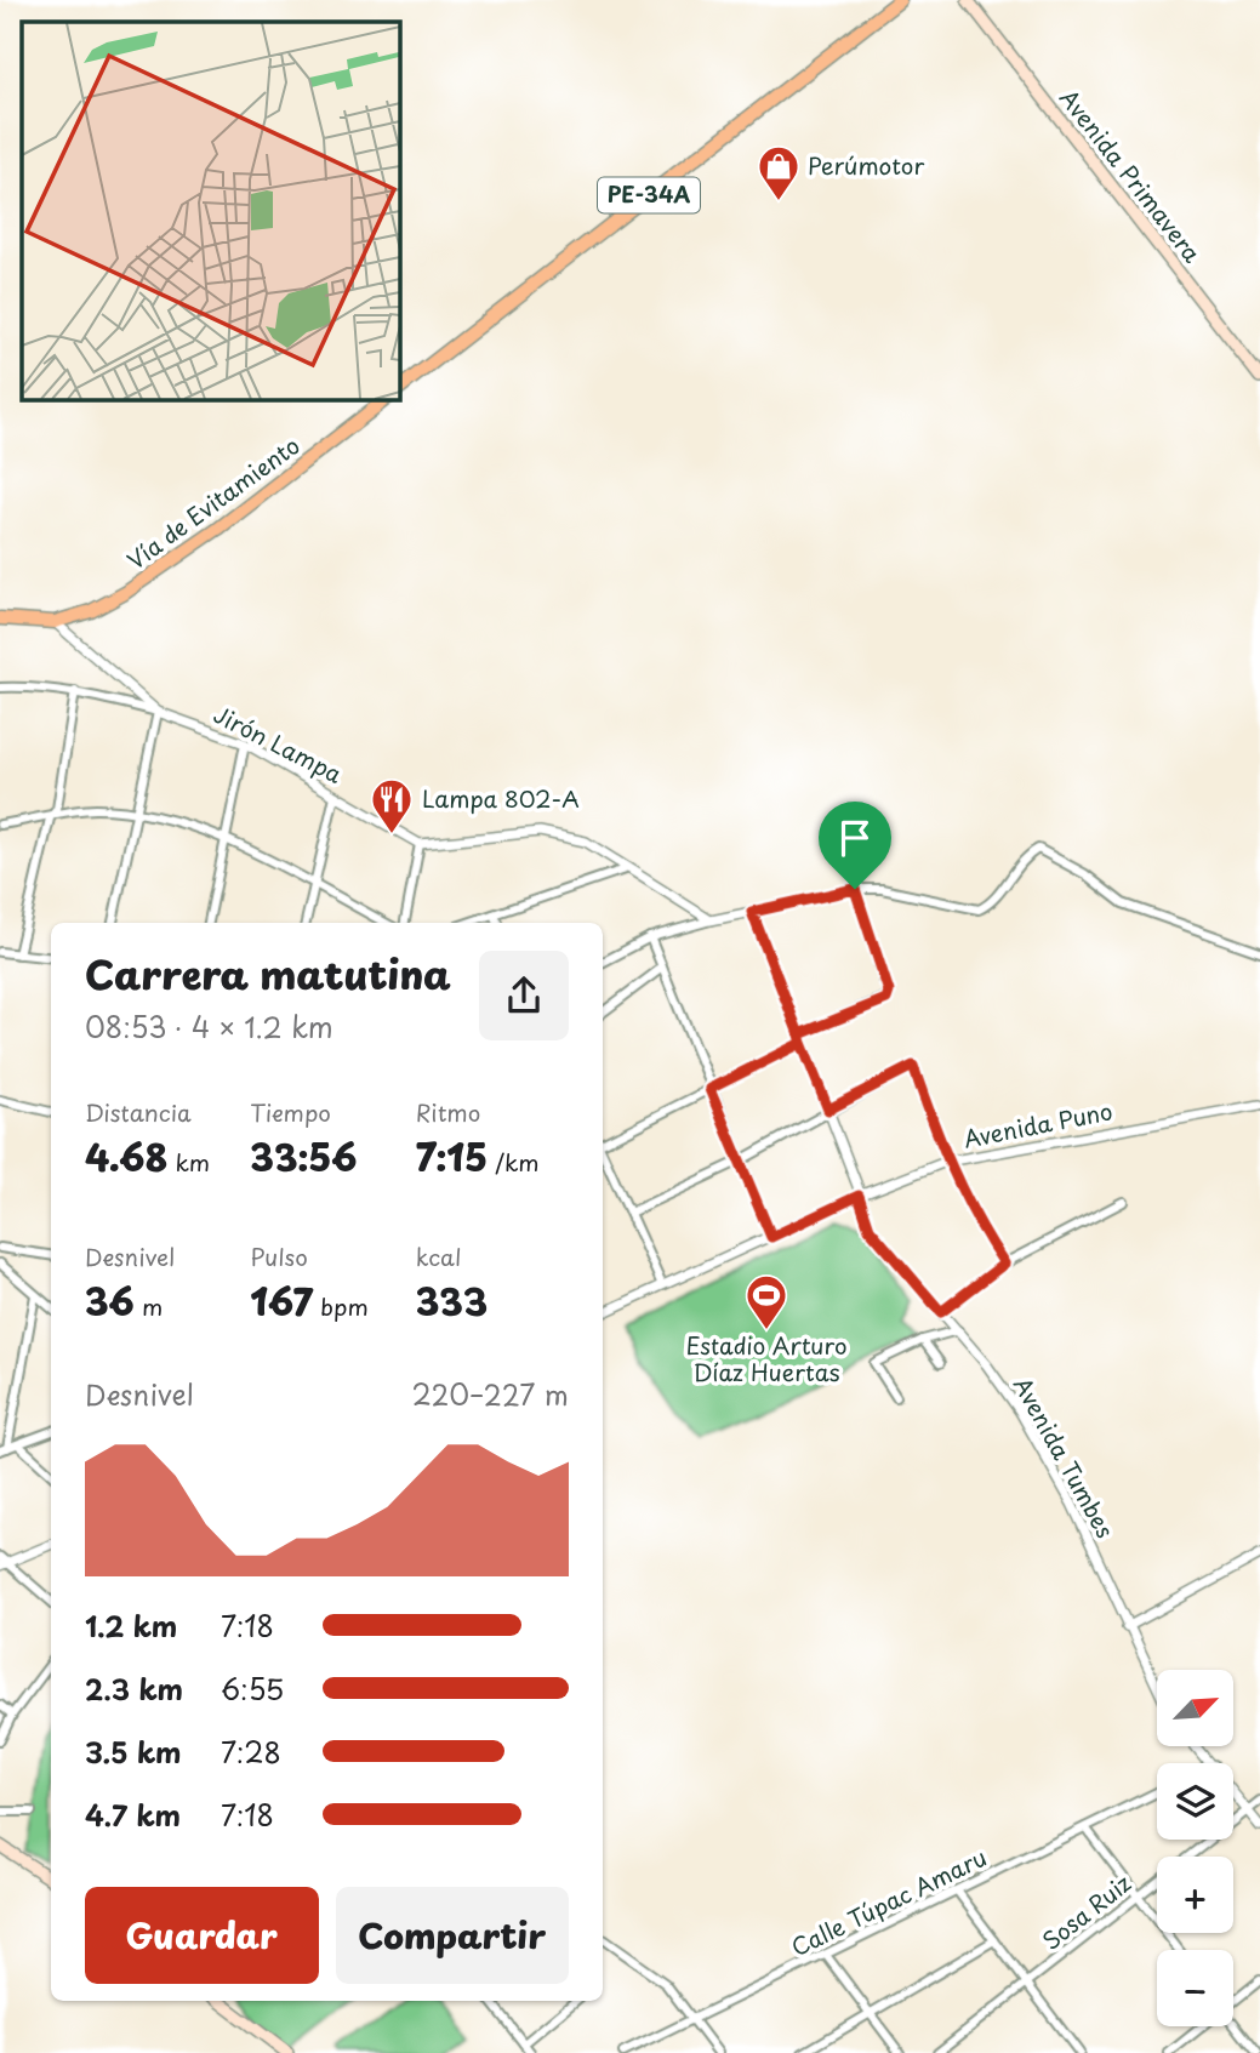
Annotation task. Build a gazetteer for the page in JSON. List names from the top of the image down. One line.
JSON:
{"streets":{"highway":["PE-34A","Vía de Evitamiento"],"main road":["Avenida Primavera"],"street":["Jirón Lampa","Avenida Puno","Avenida Tumbes","Calle Túpac Amaru","Sosa Ruiz"]},"crossings":[["Avenida Puno","Avenida Tumbes"]],"places":{"shop":["Perúmotor"],"restaurant":["Lampa 802-A"],"sports":["Estadio Arturo Díaz Huertas"]},"north":"top right","page":{"heading":["Carrera matutina","08:53 · 4 × 1.2 km"],"stats":[["Distancia","4.68 km"],["Tiempo","33:56"],["Ritmo","7:15 /km"],["Desnivel","36 m"],["Pulso","167 bpm"],["kcal","333"]],"chart":["Desnivel","220–227 m"],"list":[{"name":"1.2 km","note":"7:18"},{"name":"2.3 km","note":"6:55"},{"name":"3.5 km","note":"7:28"},{"name":"4.7 km","note":"7:18"}],"map_buttons":["+","−"],"buttons":["Guardar","Compartir"]}}
